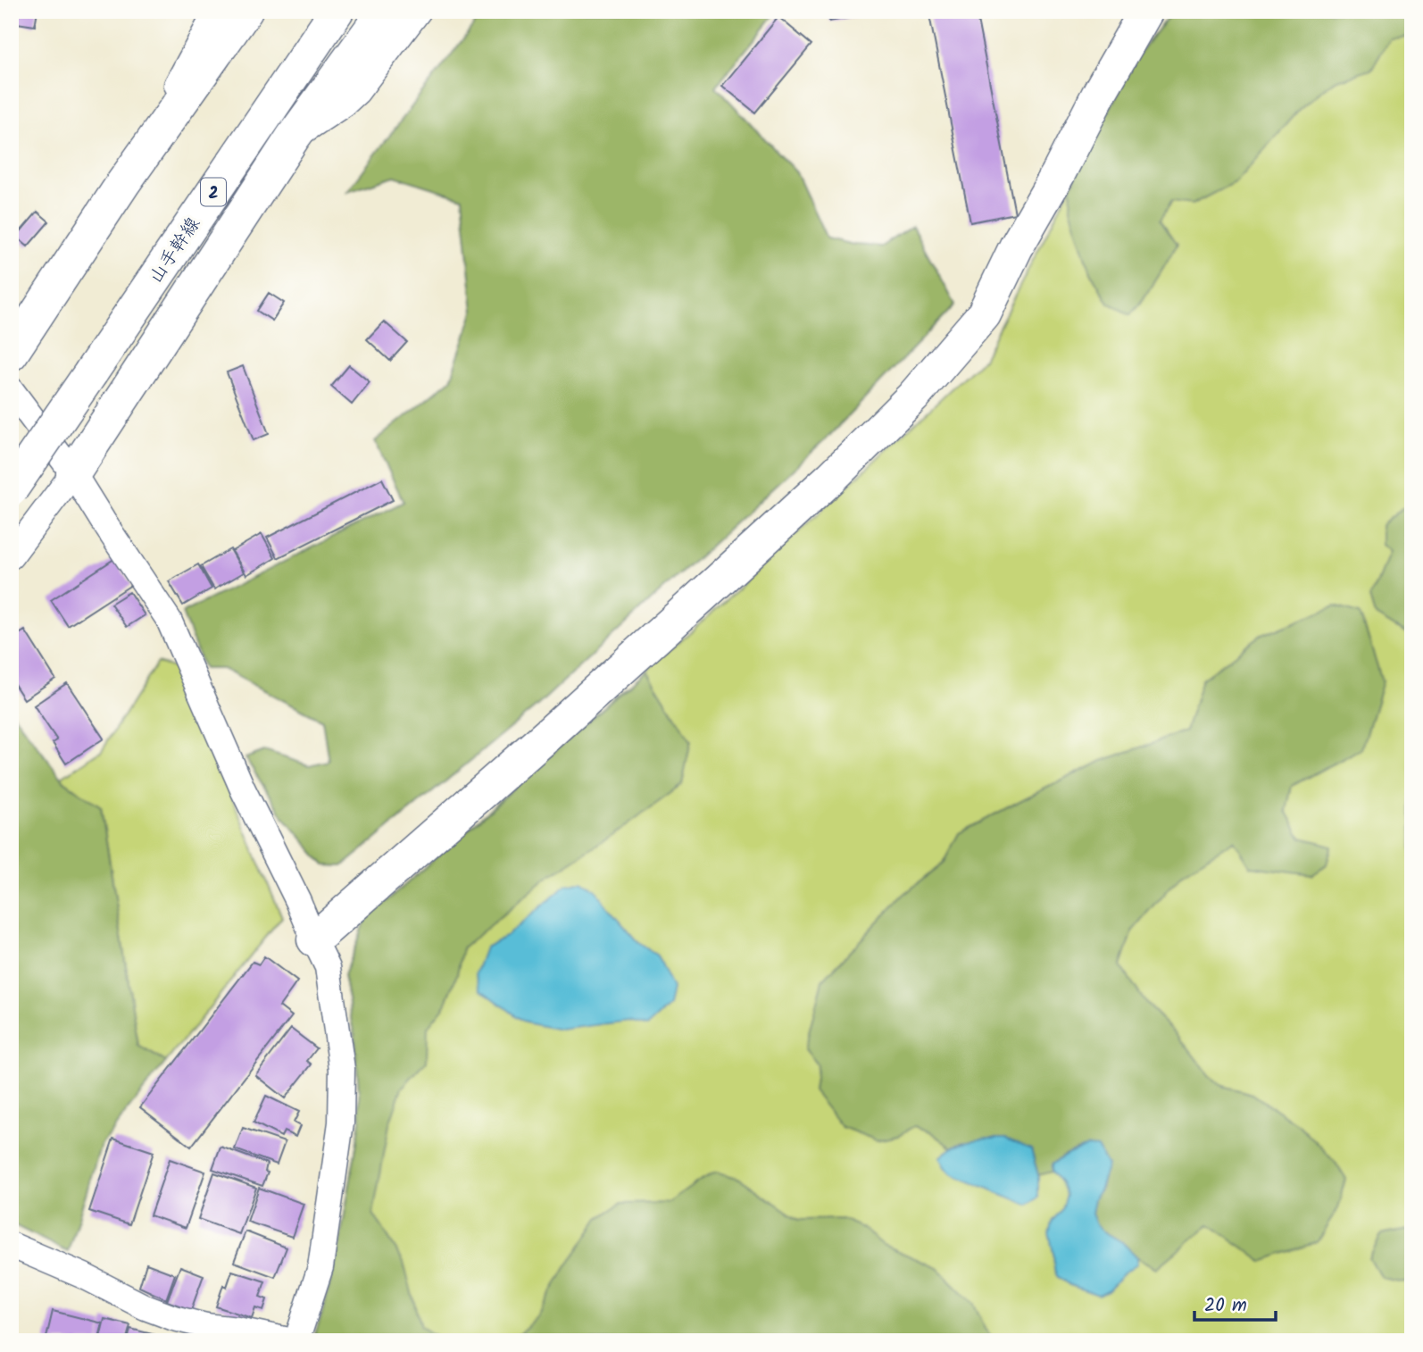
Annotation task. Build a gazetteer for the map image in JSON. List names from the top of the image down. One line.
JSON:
{"streets":{"main road":["2","山手幹線"]},"scale_bar":"20 m"}
